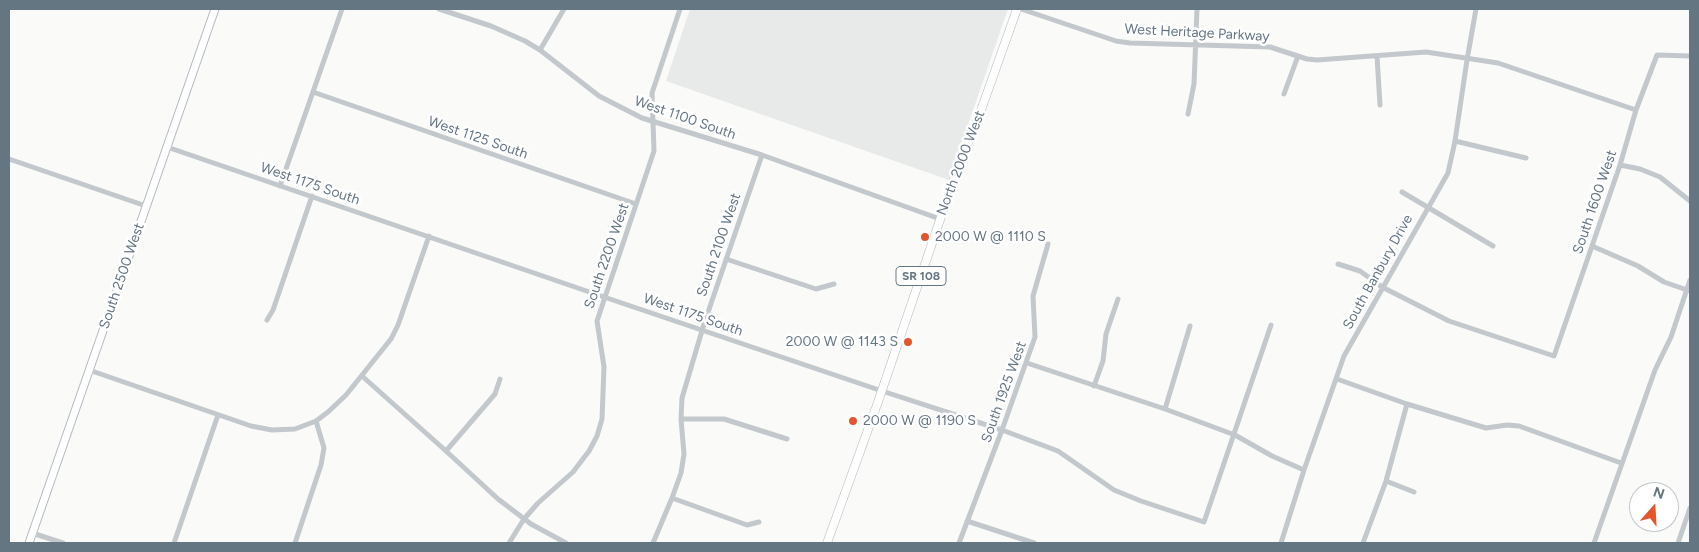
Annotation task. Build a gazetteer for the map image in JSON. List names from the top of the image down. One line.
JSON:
{"streets":{"main road":["North 2000 West","SR 108"],"street":["West Heritage Parkway","West 1100 South","West 1125 South","West 1175 South","South 1600 West","South 2100 West","South 2200 West","South Banbury Drive","South 2500 West","South 1925 West"]},"crossings":[["West Heritage Parkway","South 1600 West"],["West Heritage Parkway","South Banbury Drive"],["West 1100 South","North 2000 West"],["West 1100 South","South 2100 West"],["West 1100 South","South 2200 West"],["West 1125 South","South 2200 West"],["North 2000 West","West 1175 South"],["West 1175 South","South 2100 West"],["West 1175 South","South 2200 West"],["West 1175 South","South 2500 West"],["West 1175 South","South 1925 West"],["South 1600 West","South Banbury Drive"]],"places":["2000 W @ 1110 S","2000 W @ 1143 S","2000 W @ 1190 S"],"north":"top"}
